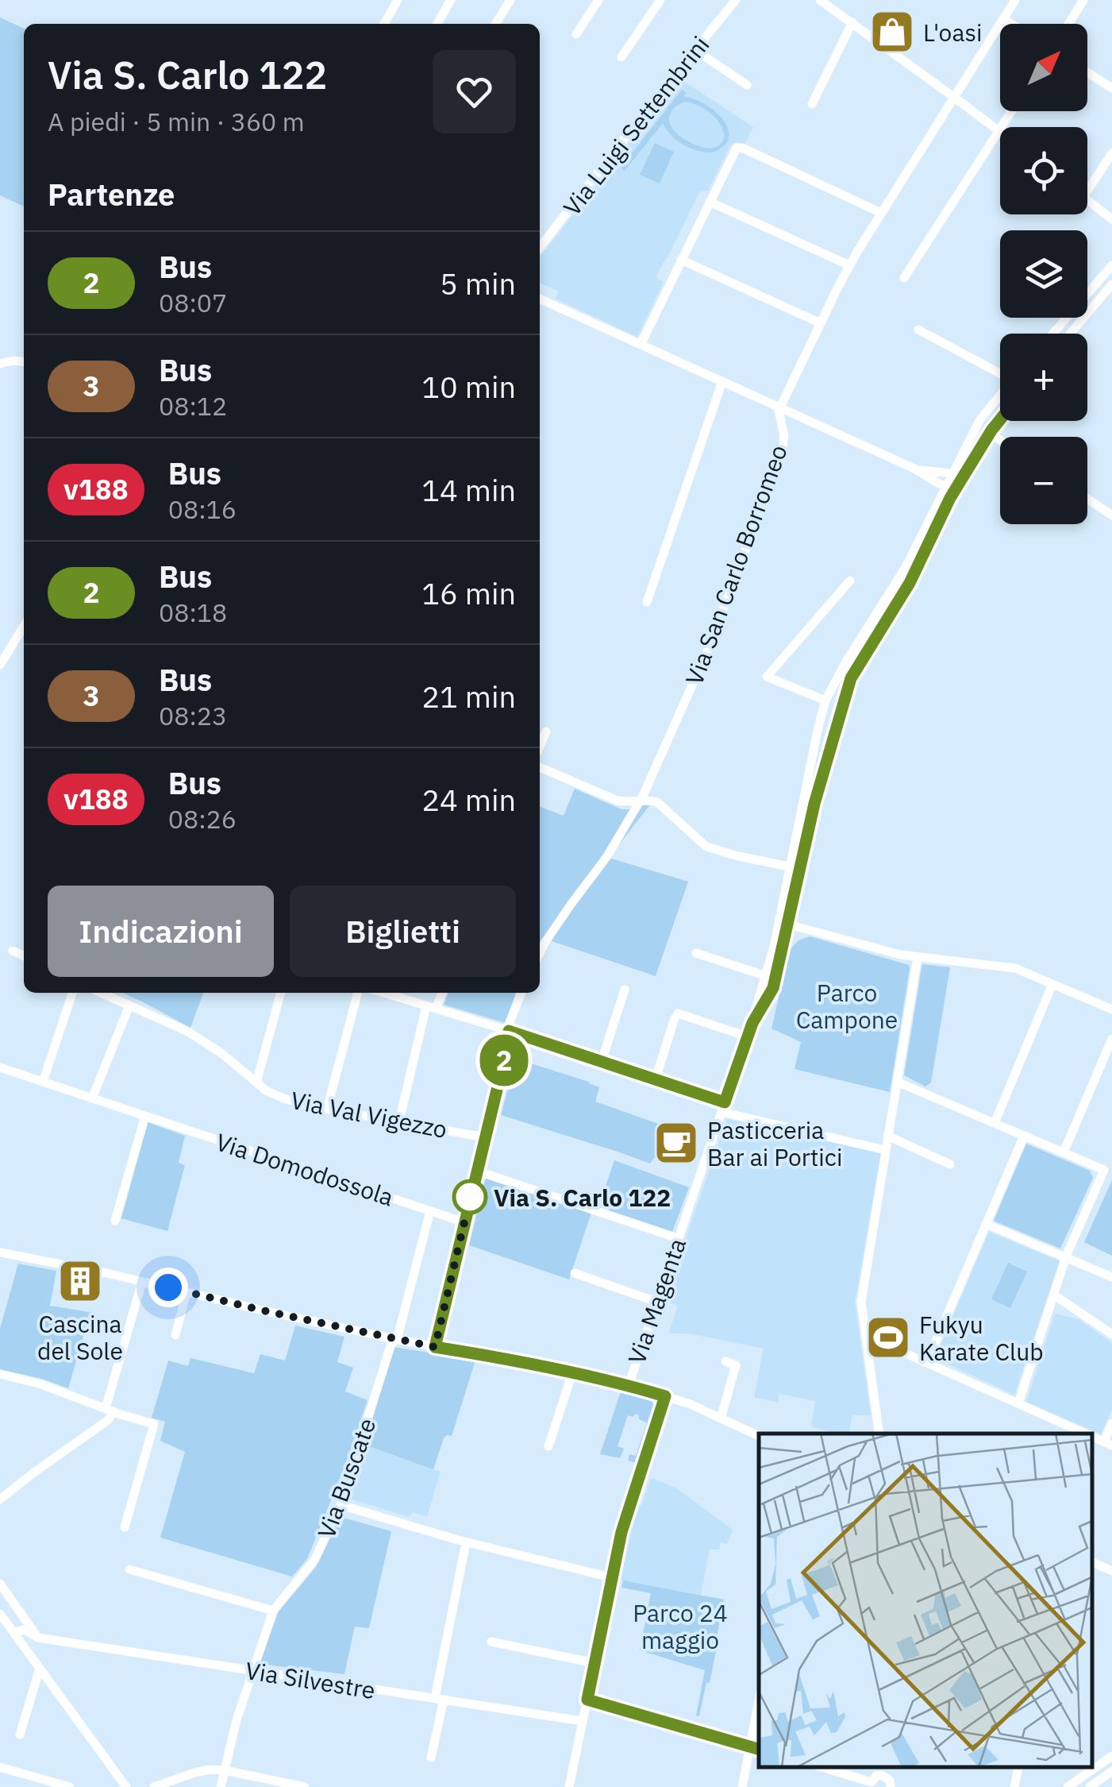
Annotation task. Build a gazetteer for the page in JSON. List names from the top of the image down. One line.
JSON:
{"streets":{"street":["Via Luigi Settembrini","Via San Carlo Borromeo","Via Val Vigezzo","Via Domodossola","Via Magenta","Via Buscate","Via Silvestre"]},"crossings":[["Via Domodossola","Via Buscate"],["Via Buscate","Via Silvestre"]],"parks":["Parco Campone","Parco 24 maggio"],"places":{"shop":["L'oasi"],"cafe":["Pasticceria Bar ai Portici"],"other":["Via S. Carlo 122"],"building":["Cascina del Sole"],"sports":["Fukyu Karate Club"]},"lines":["bus line 2"],"north":"top right","page":{"on_map":"2","map_buttons":["+","−"],"heading":[["Via S. Carlo 122","A piedi · 5 min · 360 m"],"Partenze"],"list":[{"mark":"2","name":"Bus","note":"08:07","value":"5 min"},{"mark":"3","name":"Bus","note":"08:12","value":"10 min"},{"mark":"v188","name":"Bus","note":"08:16","value":"14 min"},{"mark":"2","name":"Bus","note":"08:18","value":"16 min"},{"mark":"3","name":"Bus","note":"08:23","value":"21 min"},{"mark":"v188","name":"Bus","note":"08:26","value":"24 min"}],"buttons":["Indicazioni","Biglietti"]}}
